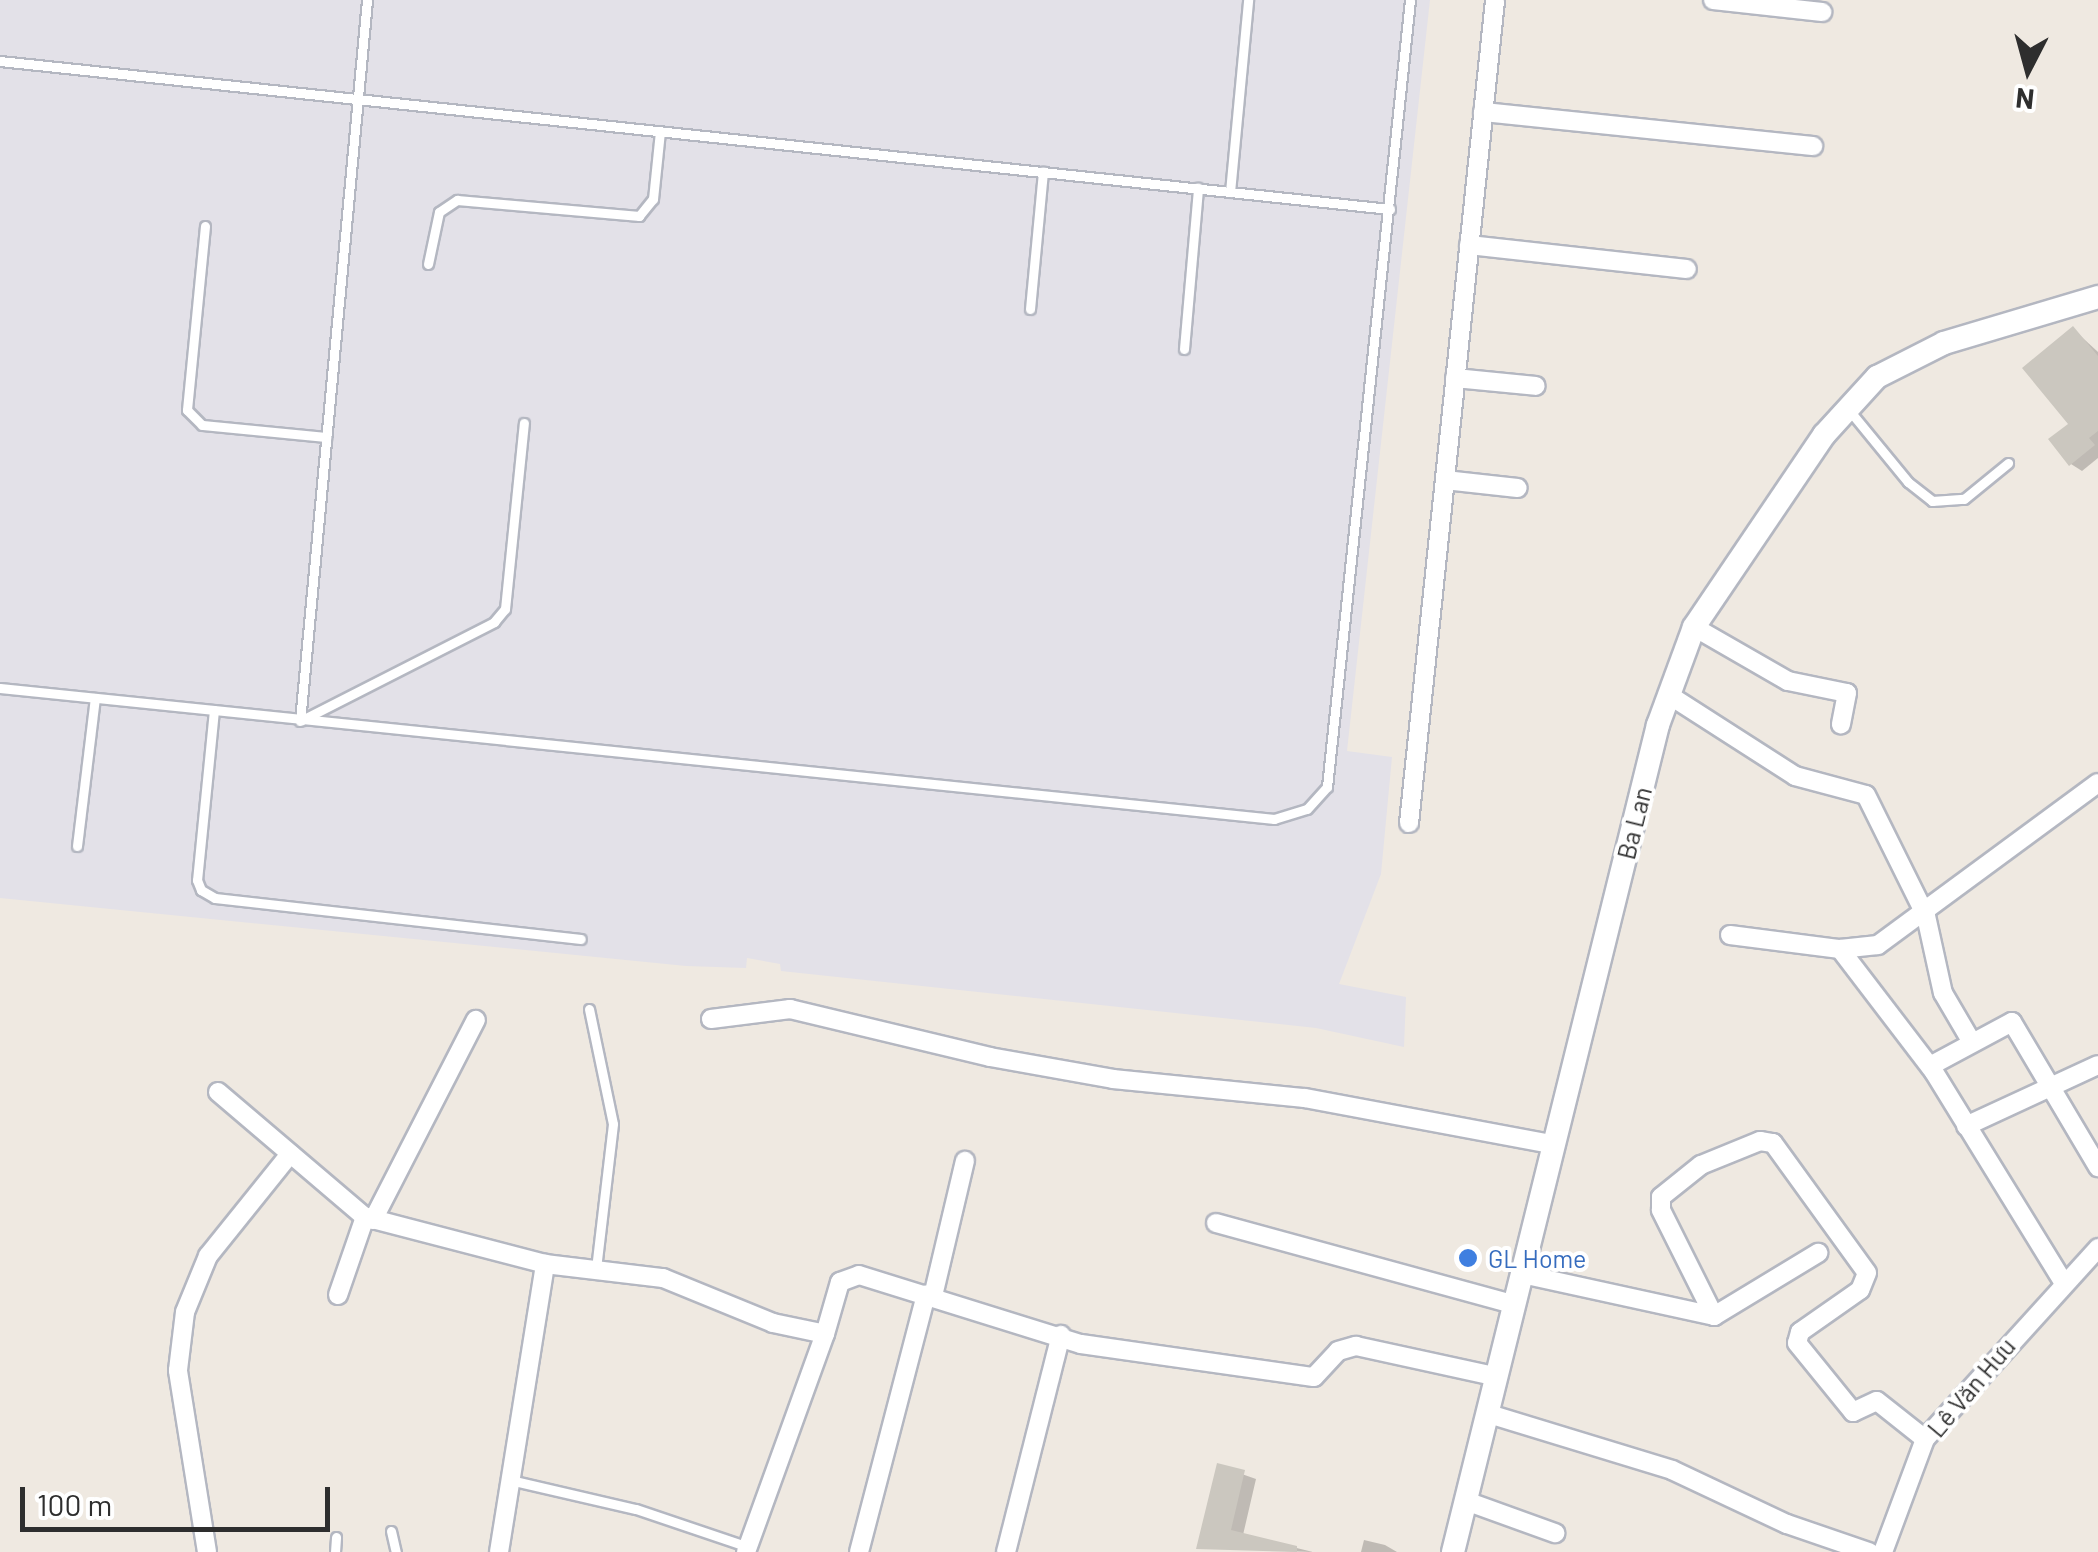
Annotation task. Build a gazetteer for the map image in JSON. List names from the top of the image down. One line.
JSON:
{"streets":{"street":["Ba Lan","Lê Văn Hưu"]},"places":["GL Home"],"scale_bar":"100 m","north":"bottom"}
